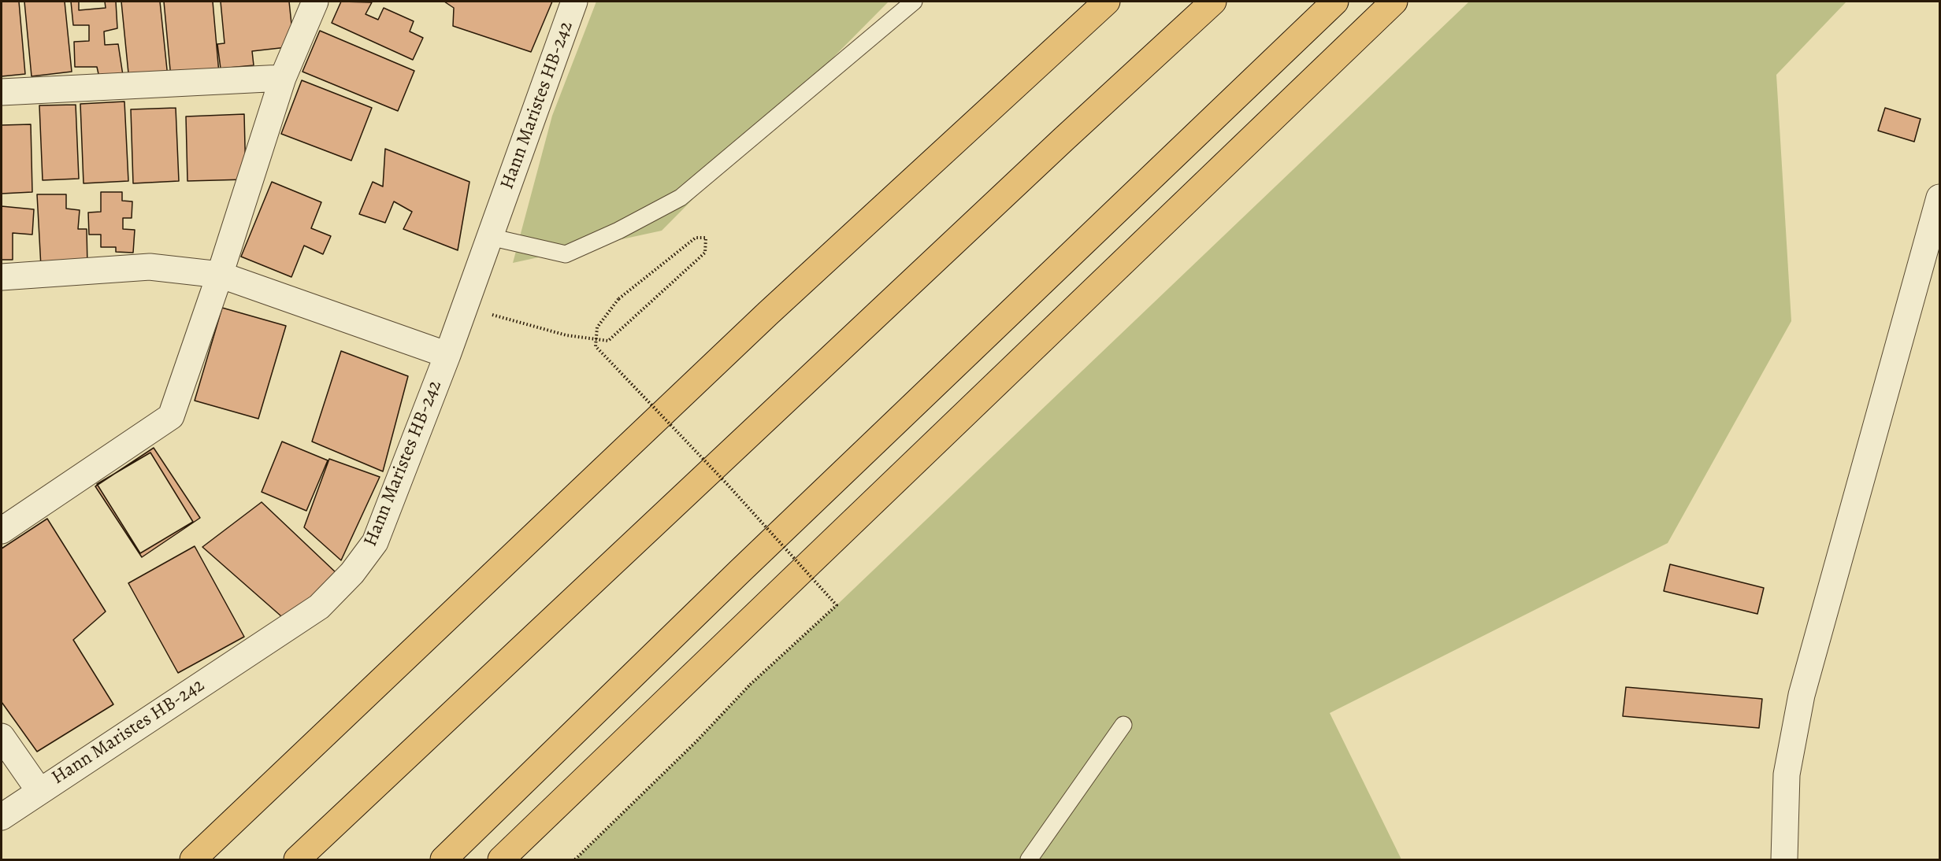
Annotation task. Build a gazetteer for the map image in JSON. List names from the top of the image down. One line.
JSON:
{"streets":{"street":["Hann Maristes HB-242"]}}
